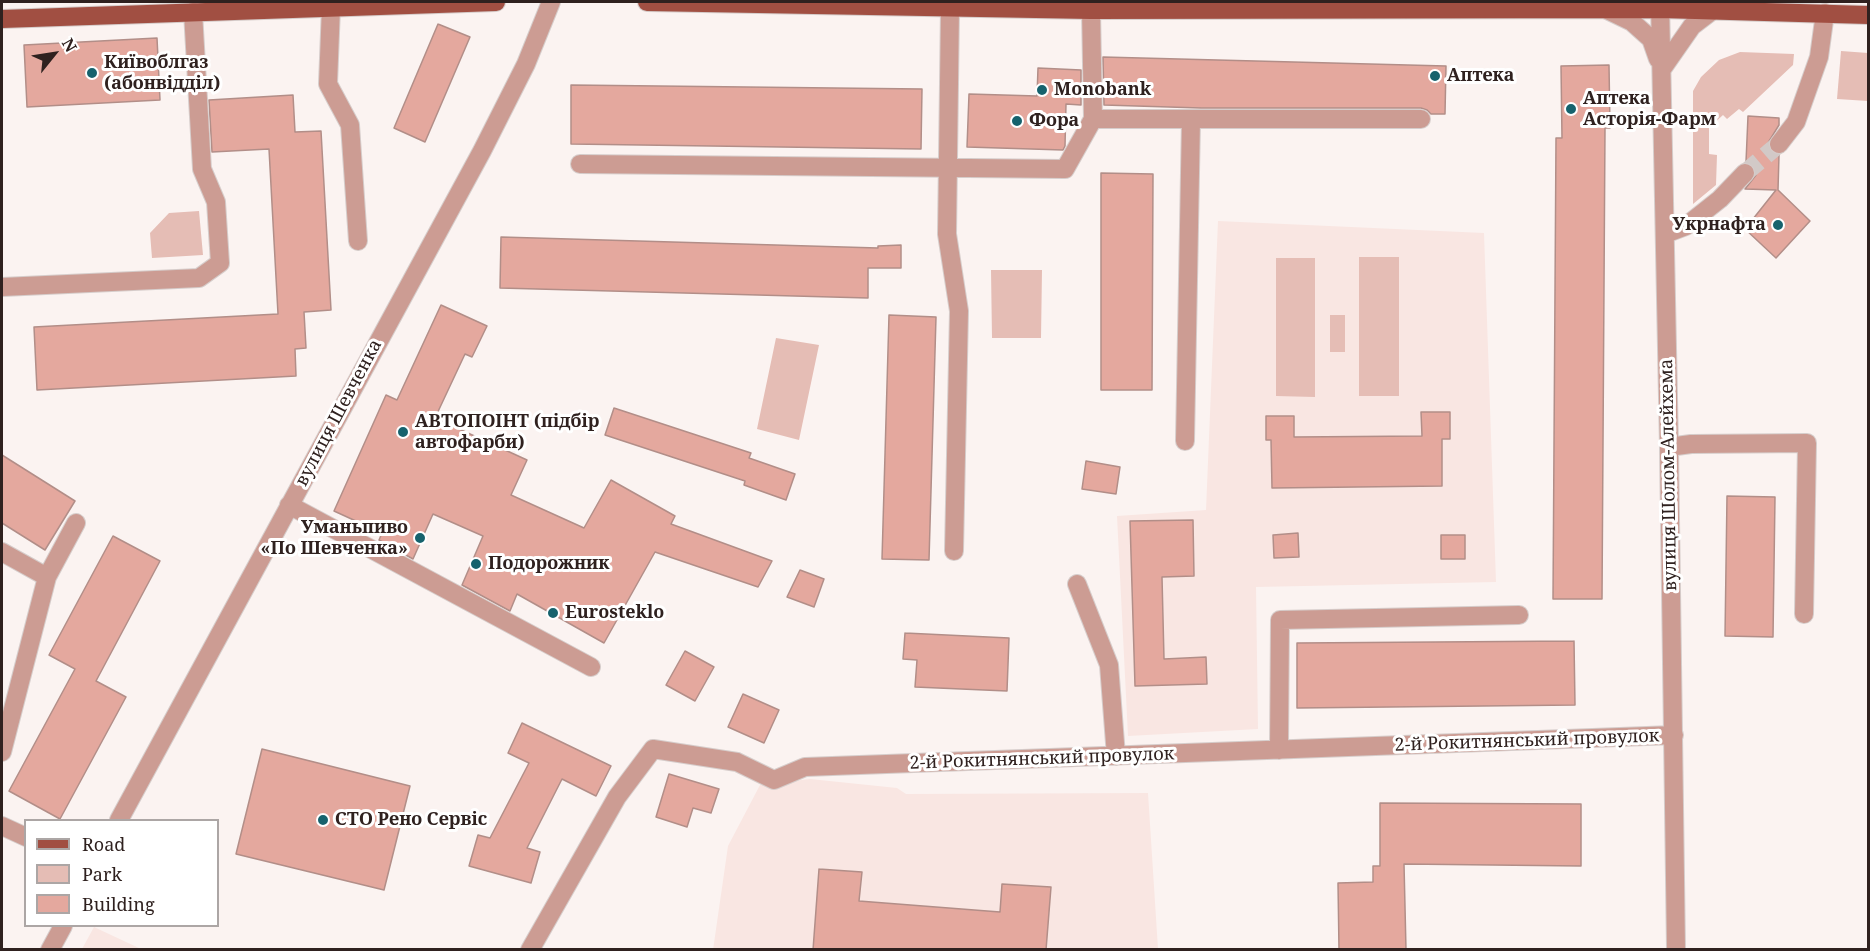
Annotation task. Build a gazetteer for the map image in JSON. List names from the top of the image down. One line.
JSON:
{"streets":{"street":["вулиця Шевченка","вулиця Шолом-Алейхема","2-й Рокитнянський провулок"]},"crossings":[["вулиця Шолом-Алейхема","2-й Рокитнянський провулок"]],"places":["Київоблгаз (абонвідділ)","Аптека","Monobank","Аптека Асторія-Фарм","Фора","Укрнафта","АВТОПОІНТ (підбір автофарби)","Уманьпиво «По Шевченка»","Подорожник","Eurosteklo","СТО Рено Сервіс"],"legend":["Road","Park","Building"],"north":"top right"}
